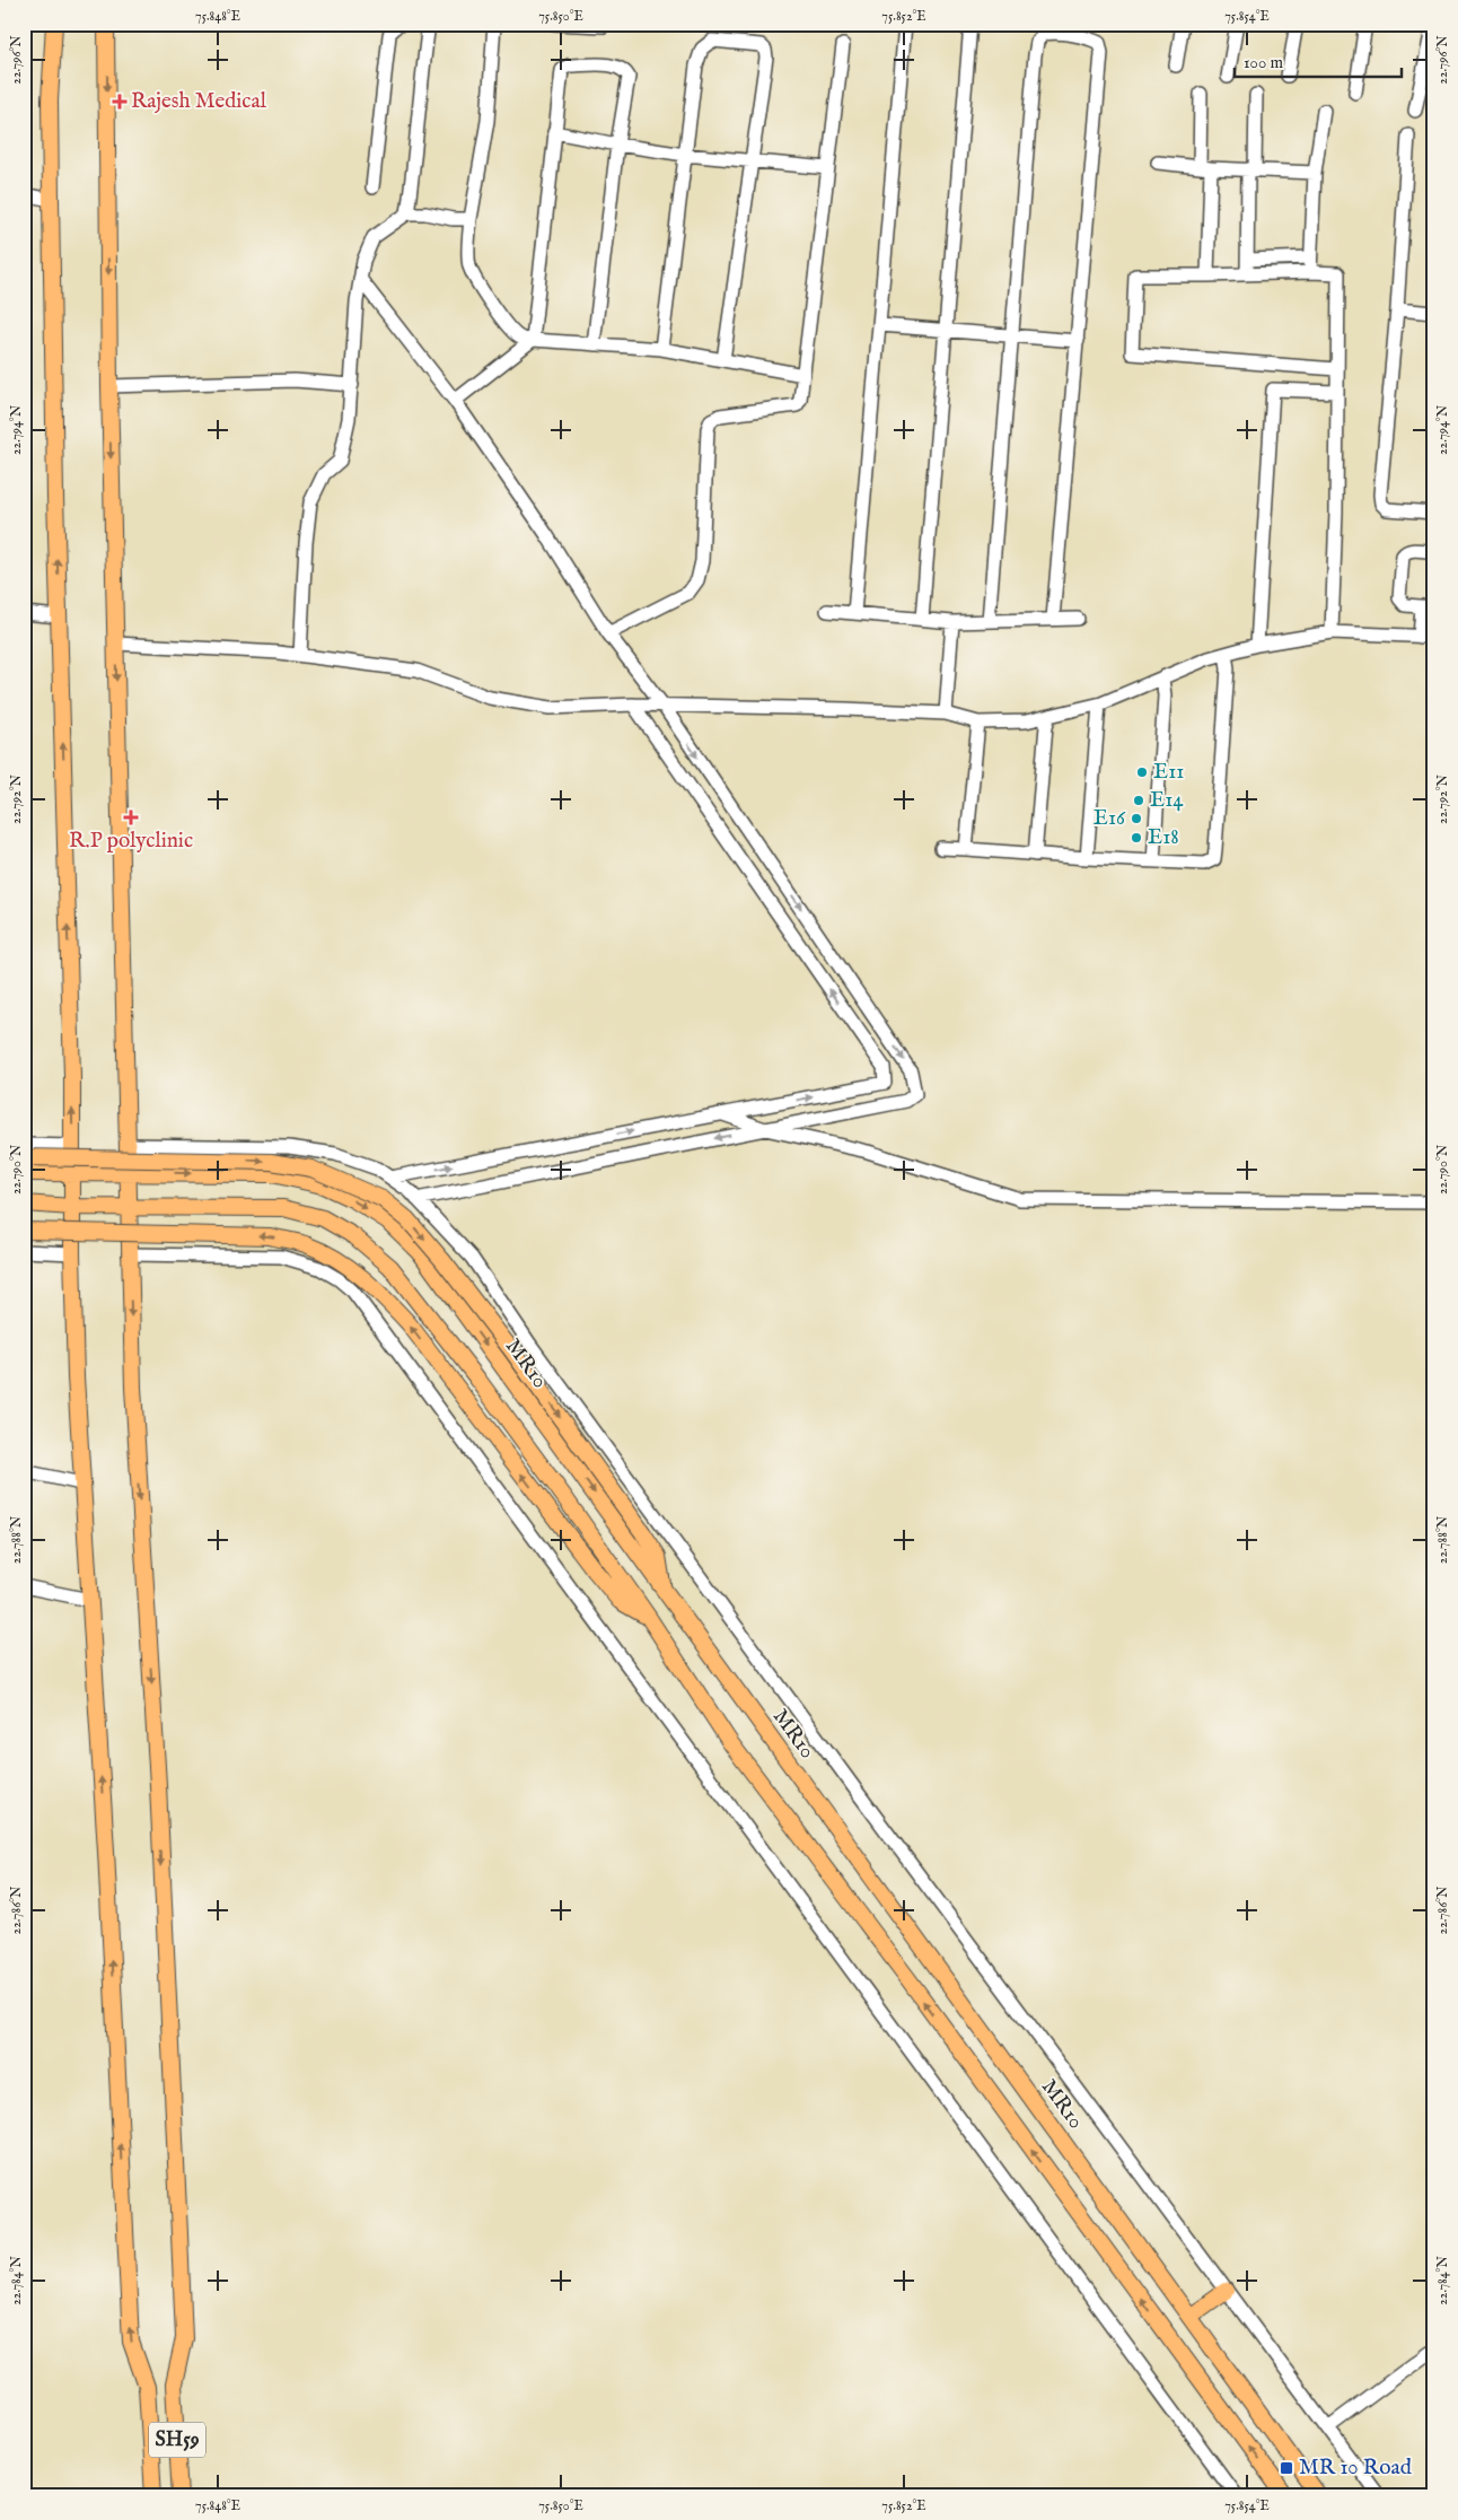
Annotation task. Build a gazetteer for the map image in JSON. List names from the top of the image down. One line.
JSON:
{"streets":{"main road":["MR10","SH59"]},"places":{"health":["Rajesh Medical","R.P polyclinic"],"other":["E11","E14","E16","E18"],"transit":["MR 10 Road"]},"scale_bar":"100 m","coordinates":["75.848°E","75.850°E","75.852°E","75.854°E","22.796°N","22.794°N","22.792°N","22.790°N","22.788°N","22.786°N","22.784°N"]}
